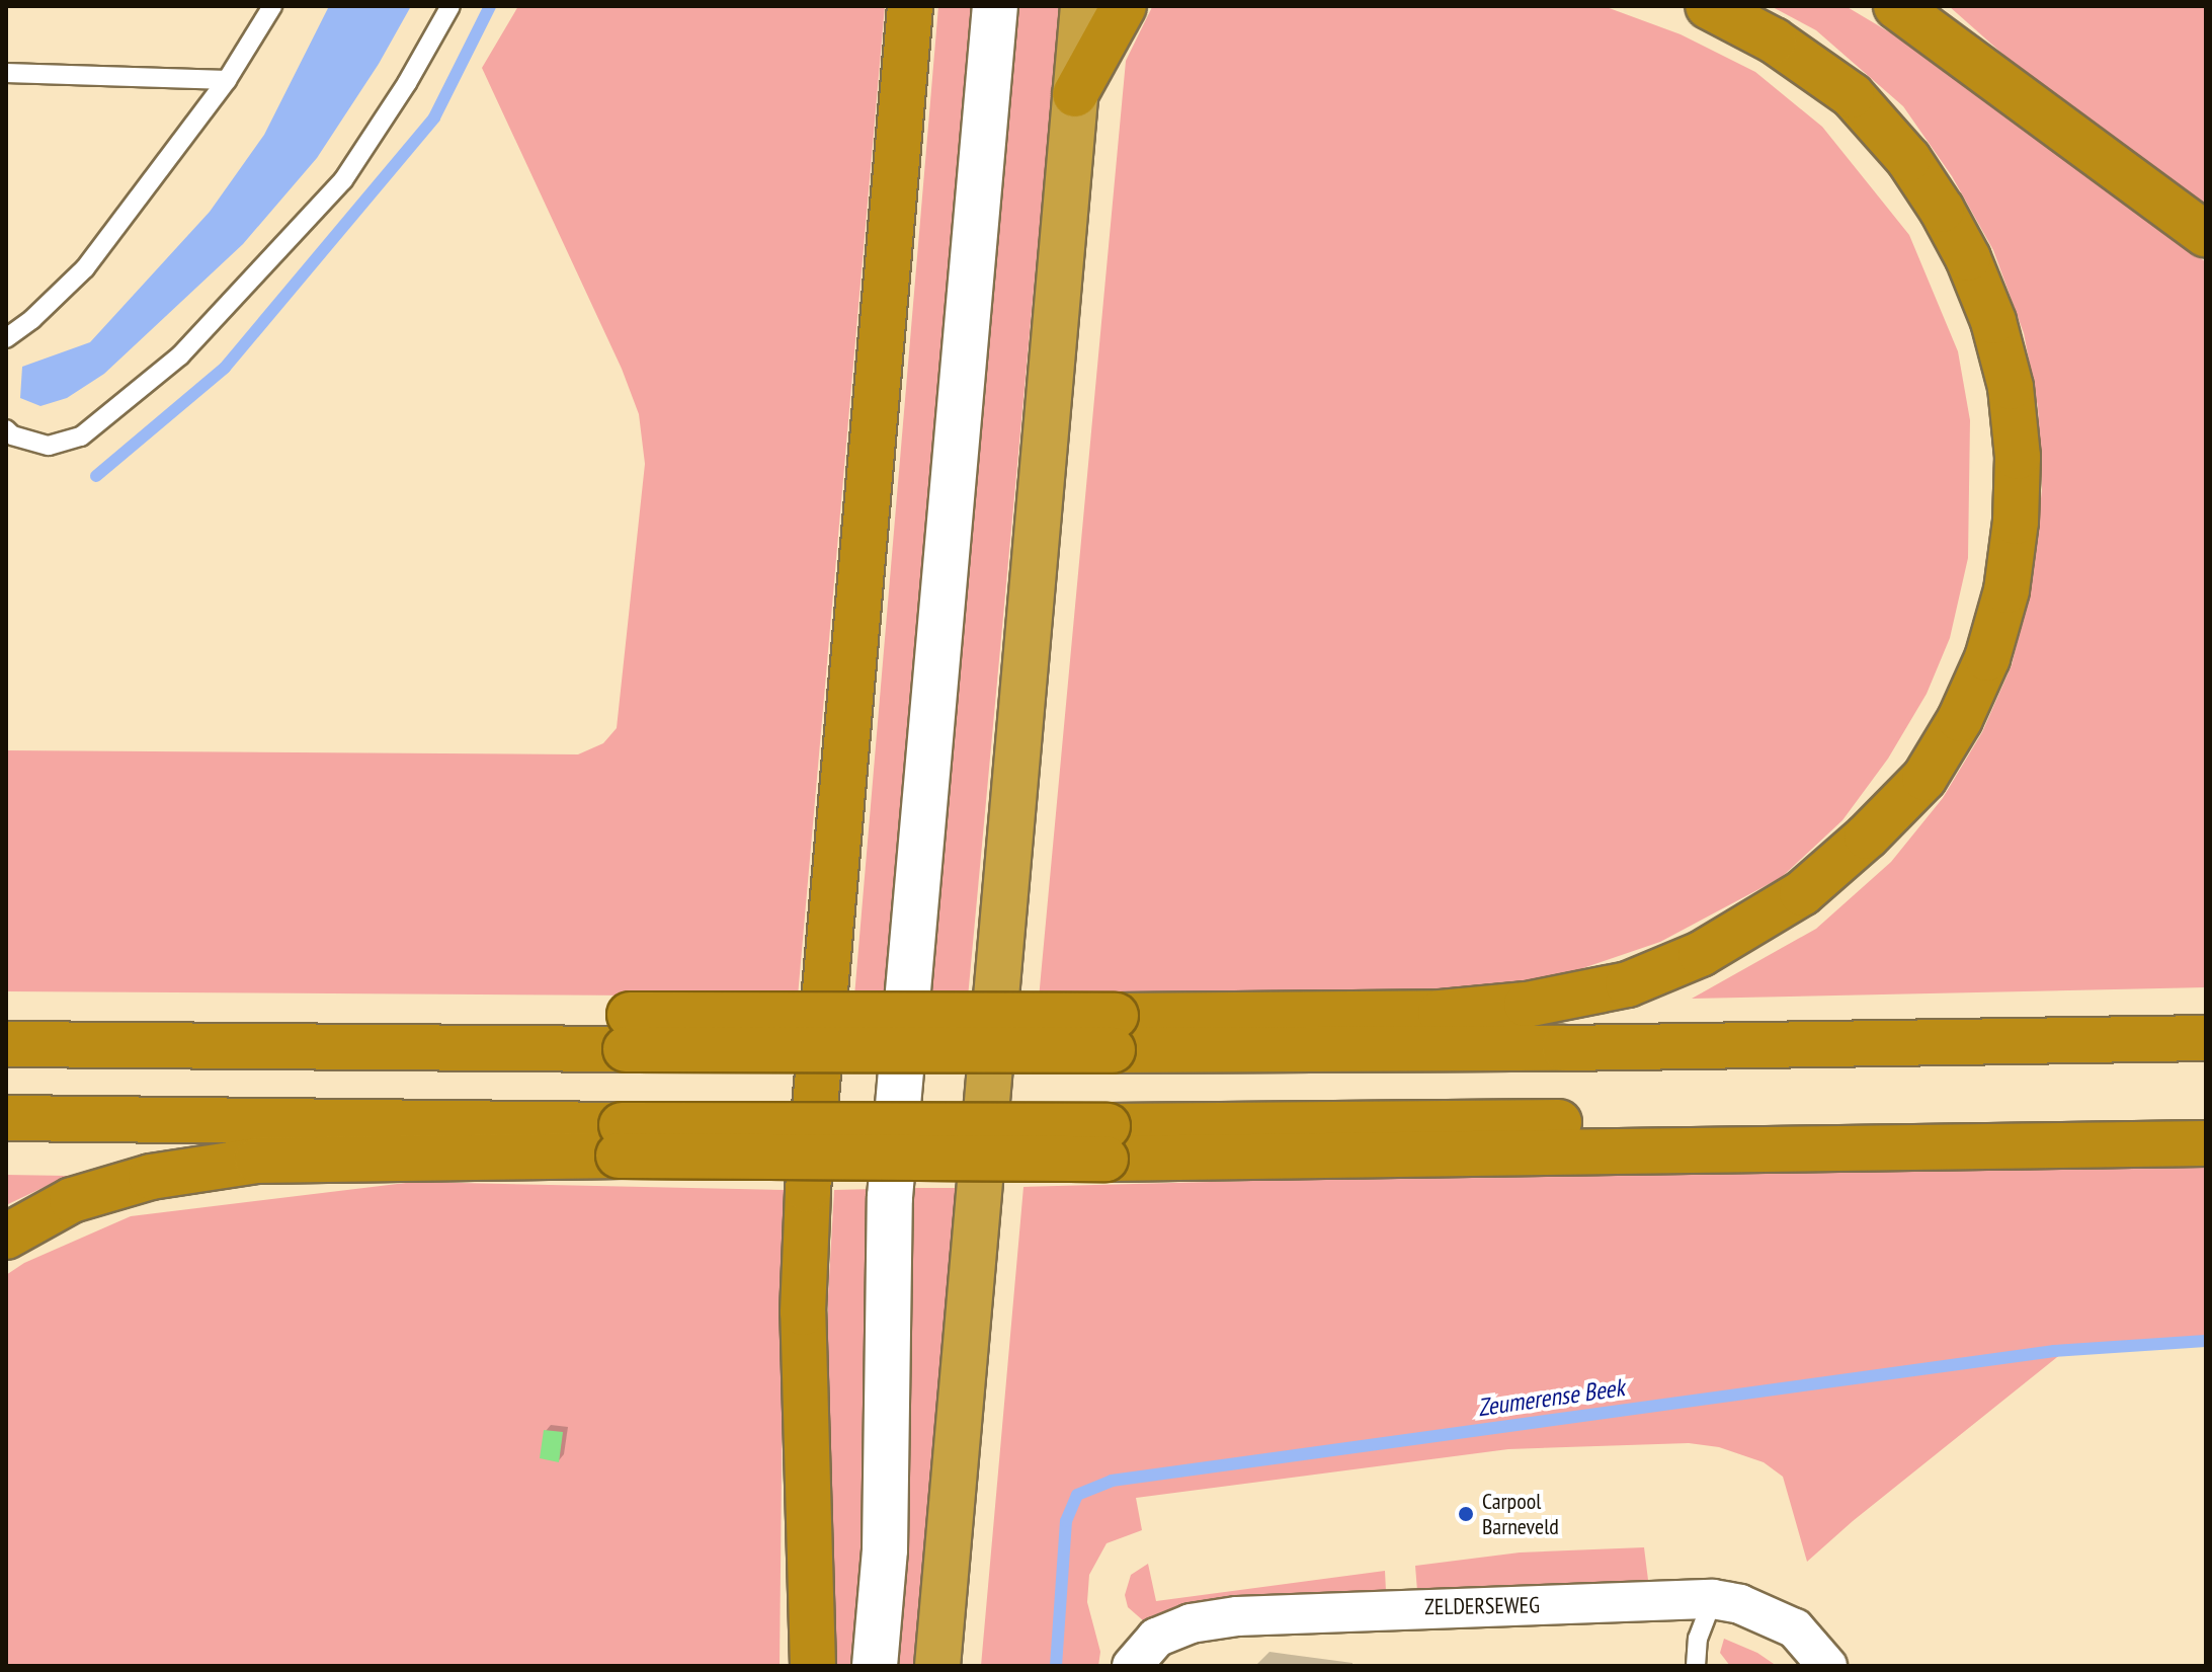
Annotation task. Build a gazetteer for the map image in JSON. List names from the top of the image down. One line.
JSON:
{"streets":{"street":["ZELDERSEWEG"]},"water":["Zeumerense Beek"],"places":["Carpool Barneveld"]}
